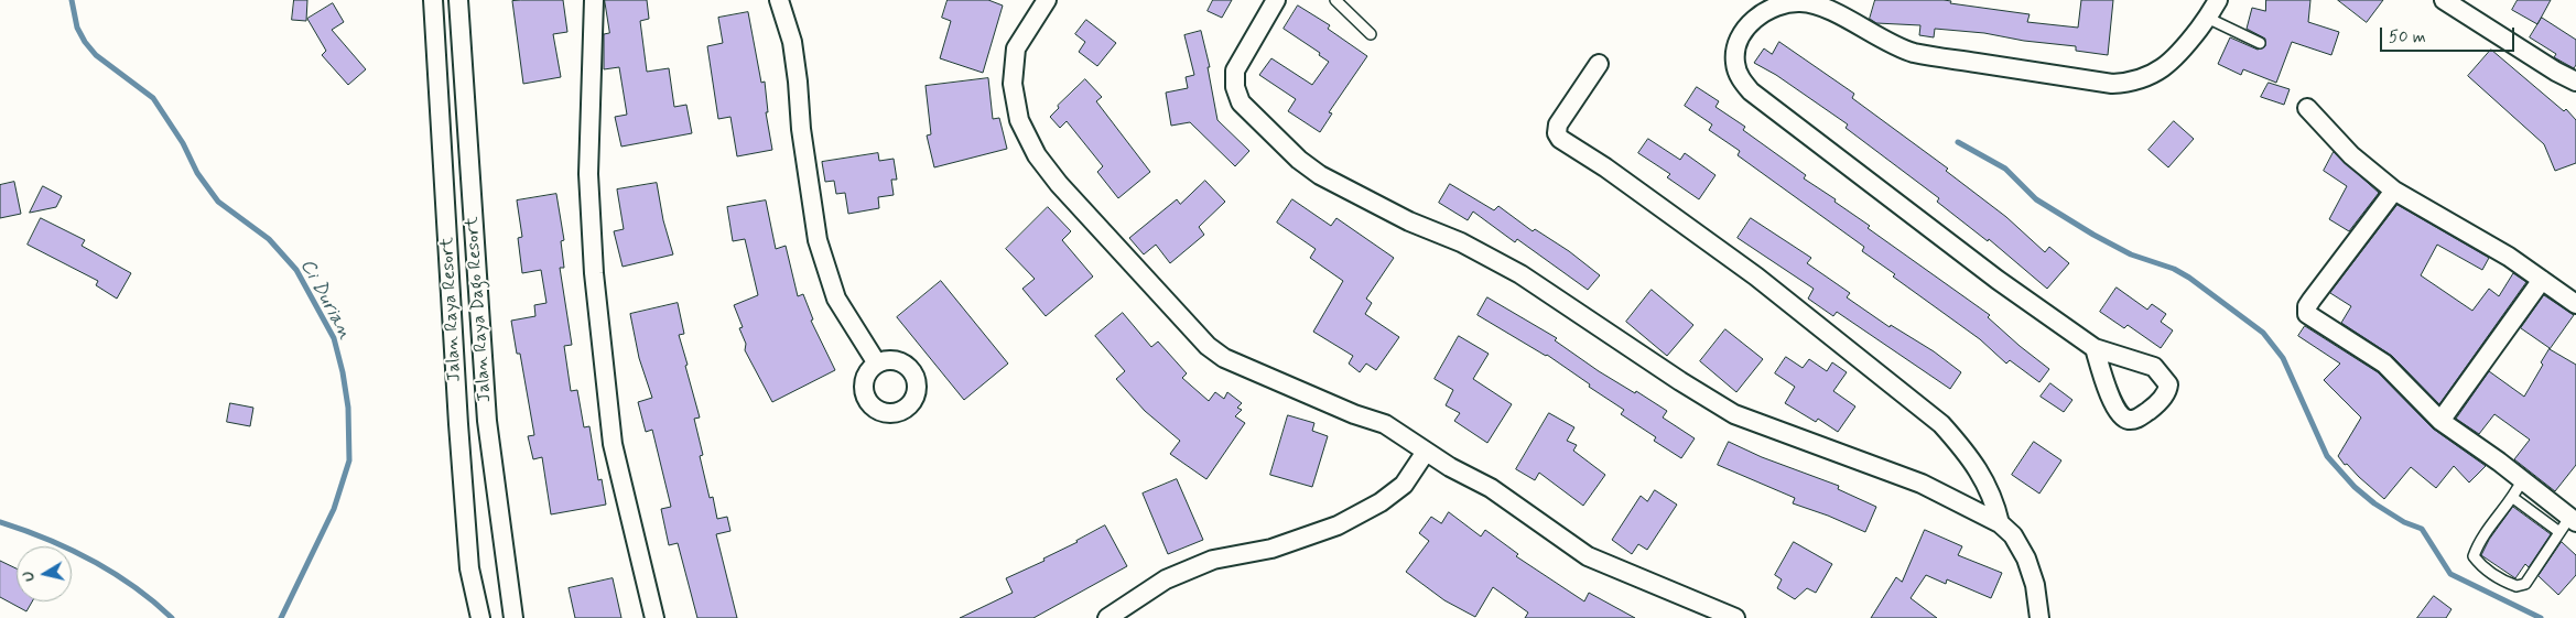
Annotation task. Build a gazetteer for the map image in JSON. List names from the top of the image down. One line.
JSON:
{"streets":{"street":["Jalan Raya Resort","Jalan Raya Dago Resort"]},"water":["Ci Durian"],"scale_bar":"50 m","north":"left"}
